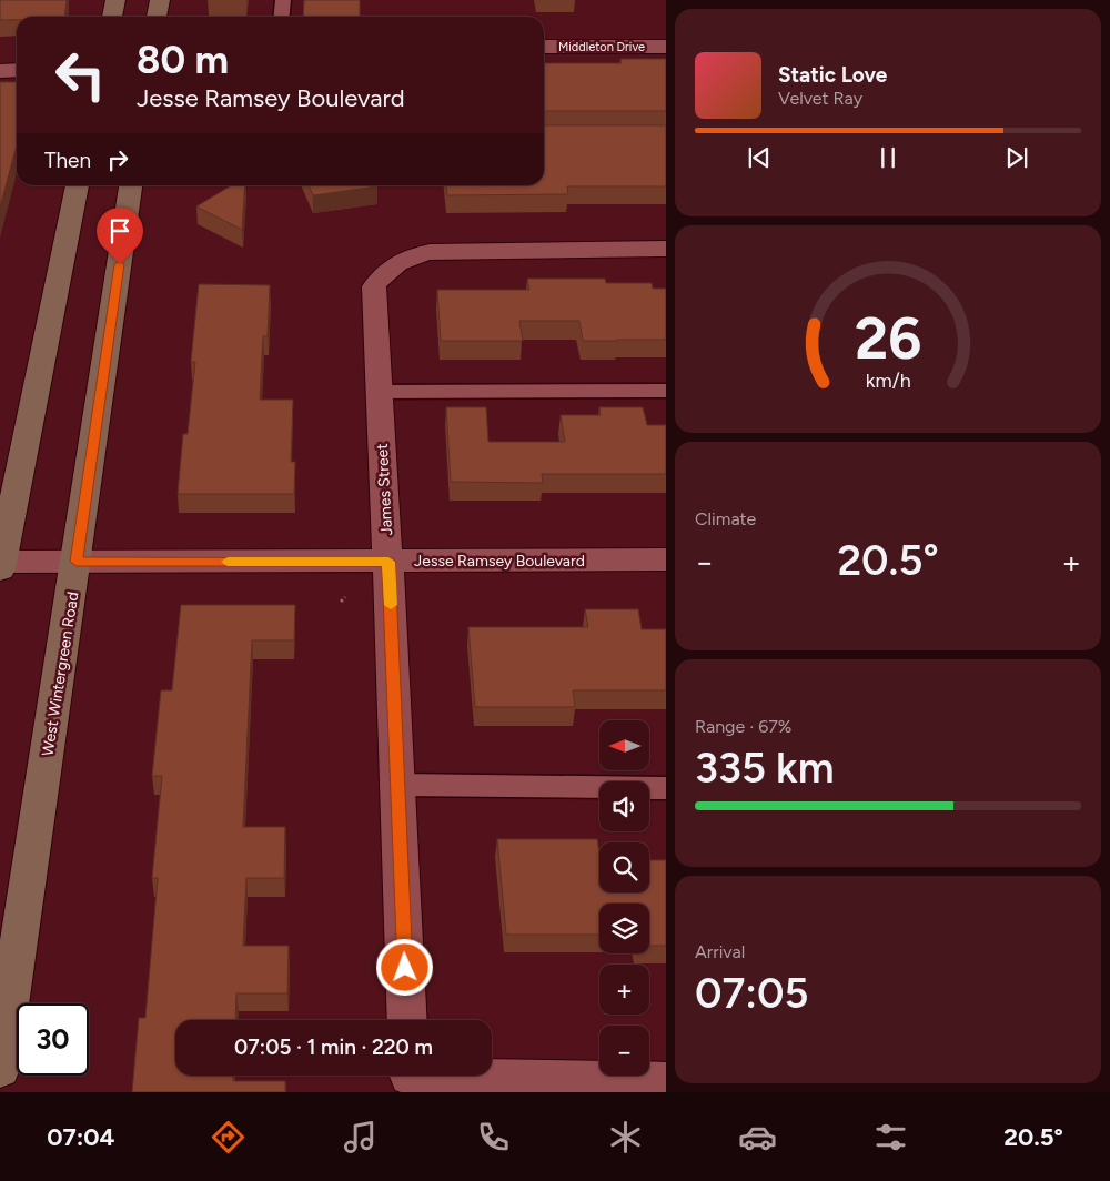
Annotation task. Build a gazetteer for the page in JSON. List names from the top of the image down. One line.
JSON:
{"streets":{"street":["Middleton Drive","James Street","Jesse Ramsey Boulevard","West Wintergreen Road"]},"crossings":[["James Street","Jesse Ramsey Boulevard"],["Jesse Ramsey Boulevard","West Wintergreen Road"]],"north":"left","page":{"turn":["80 m","Jesse Ramsey Boulevard"],"song":["Static Love","Velvet Ray"],"then":"Then","tile":["Climate",["Range · 67%","335 km"],["Arrival","07:05"]],"heat":["−","20.5°","+"],"map_buttons":["+","−"],"limit":"30","trip":"07:05 · 1 min · 220 m","tabs":["07:04","20.5°"],"gauge":["26","km/h"]}}
